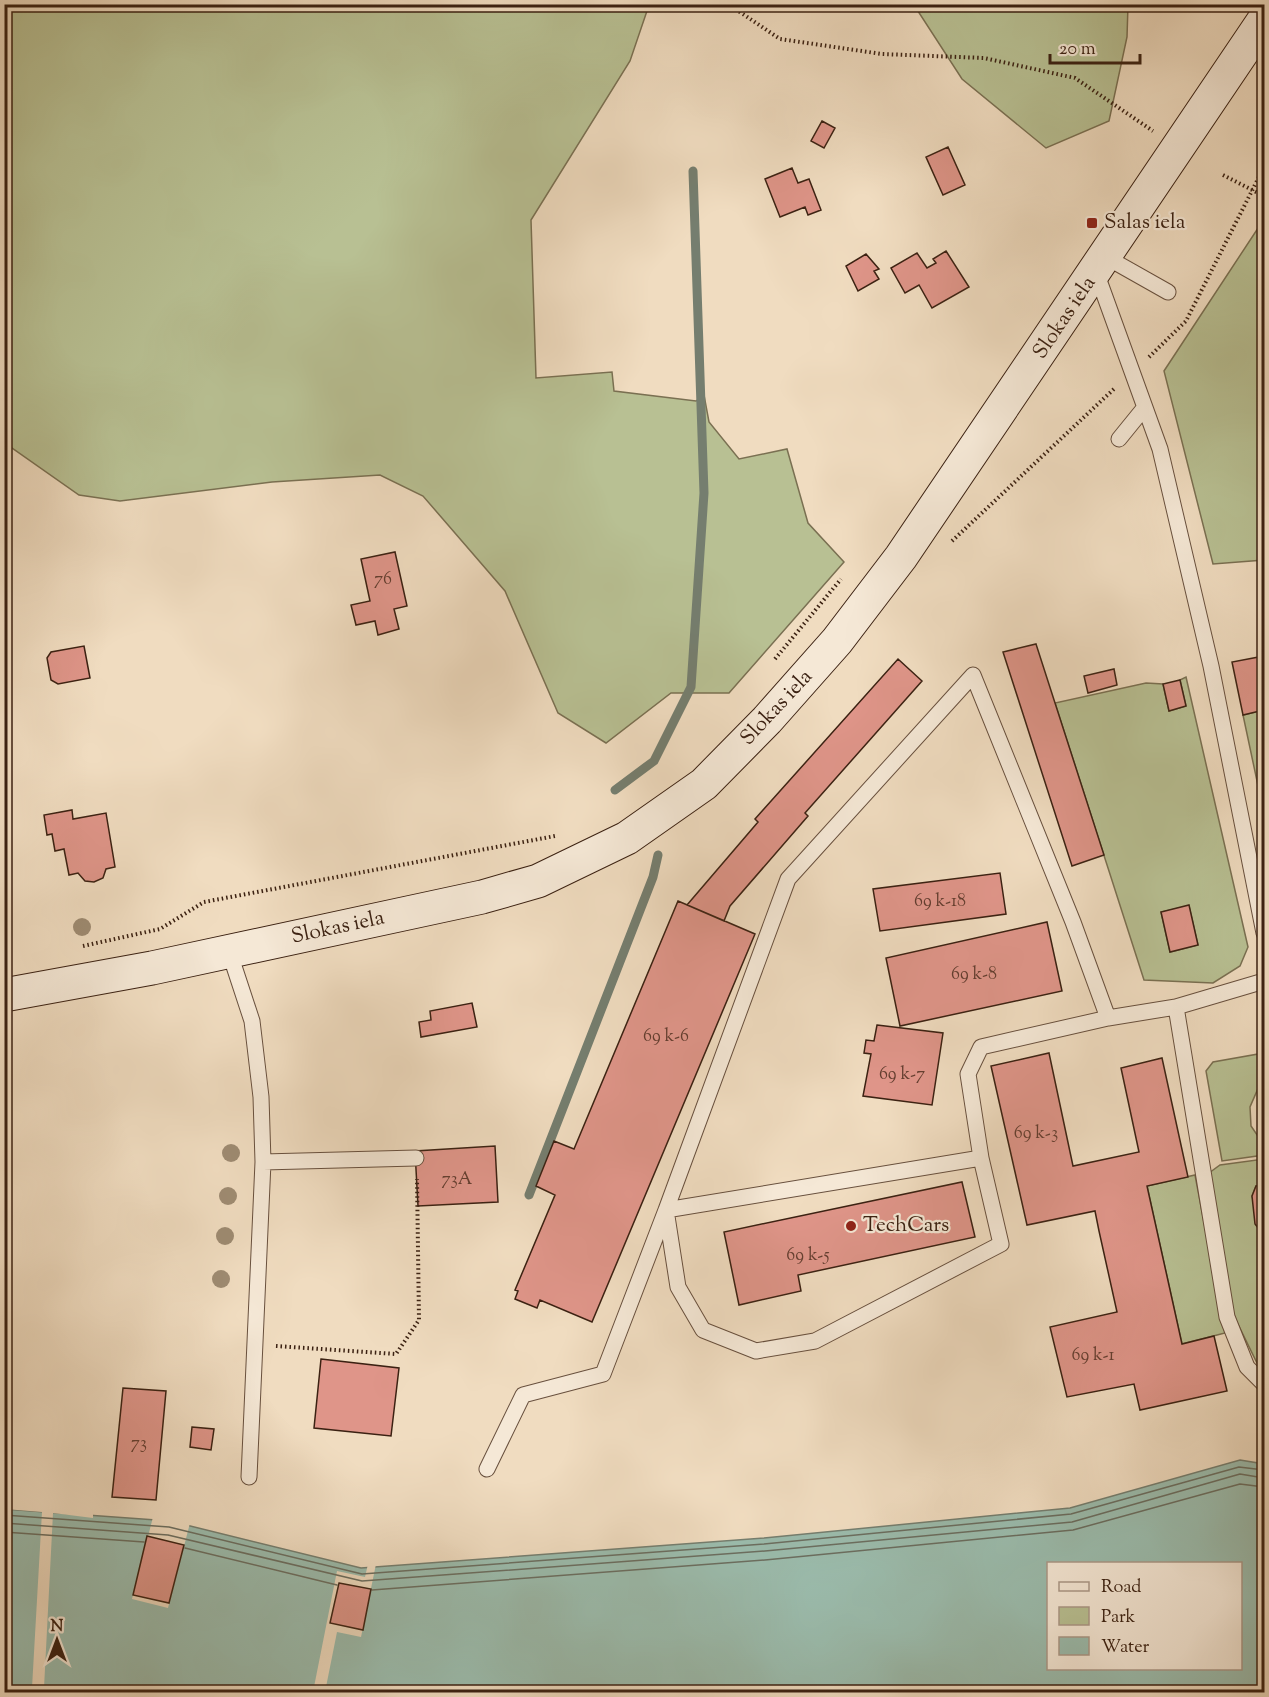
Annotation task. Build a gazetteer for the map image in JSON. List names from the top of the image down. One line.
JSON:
{"streets":{"main road":["Slokas iela"]},"places":{"transit":["Salas iela"],"other":["TechCars"]},"house_numbers":["76","69 k-18","69 k-8","69 k-6","69 k-7","69 k-3","73A","69 k-5","69 k-1","73"],"legend":["Road","Park","Water"],"scale_bar":"20 m","north":"top"}
